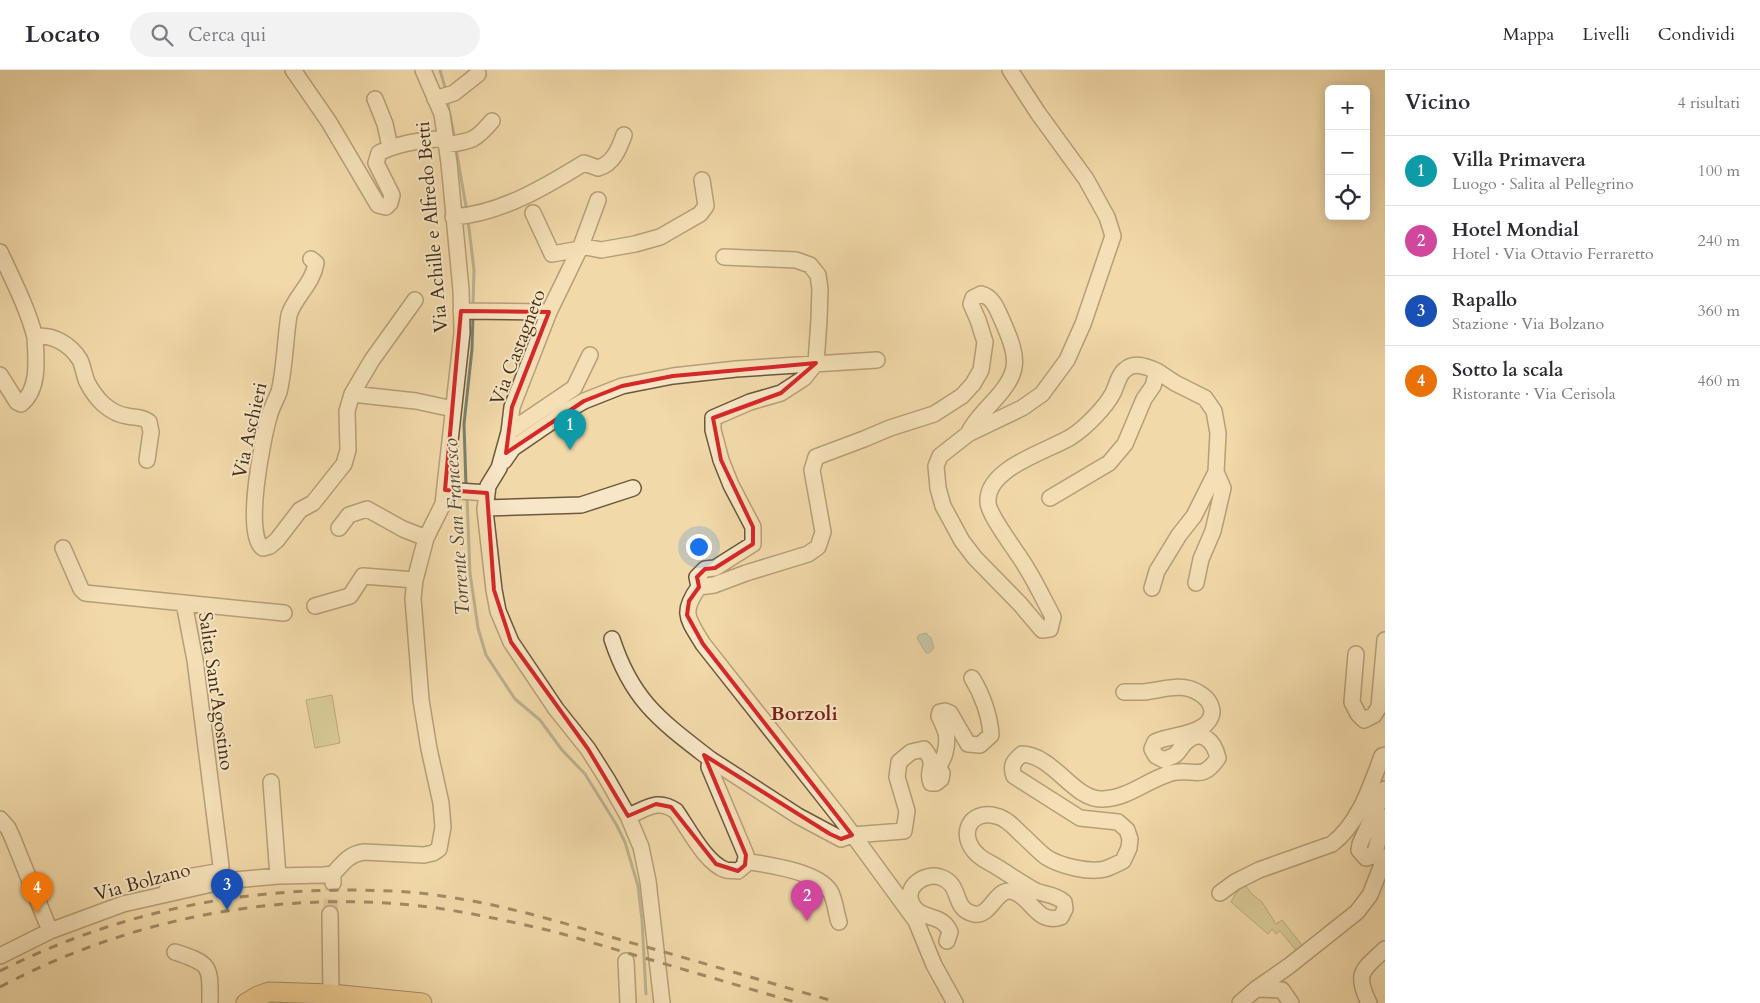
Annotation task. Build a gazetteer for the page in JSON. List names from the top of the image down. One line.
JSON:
{"streets":{"street":["Via Achille e Alfredo Betti","Via Castagneto","Via Aschieri","Salita Sant'Agostino","Via Bolzano"]},"crossings":[["Via Achille e Alfredo Betti","Via Bolzano"],["Salita Sant'Agostino","Via Bolzano"]],"districts":["Borzoli"],"water":["Torrente San Francesco"],"page":{"header":"Locato","search":"Cerca qui","nav":["Mappa","Livelli","Condividi"],"heading":["Vicino","4 risultati"],"map_buttons":["+","−"],"list":[{"mark":"1","name":"Villa Primavera","note":"Luogo · Salita al Pellegrino","value":"100 m"},{"mark":"2","name":"Hotel Mondial","note":"Hotel · Via Ottavio Ferraretto","value":"240 m"},{"mark":"3","name":"Rapallo","note":"Stazione · Via Bolzano","value":"360 m"},{"mark":"4","name":"Sotto la scala","note":"Ristorante · Via Cerisola","value":"460 m"}],"pins":["1","3","4","2"]}}
